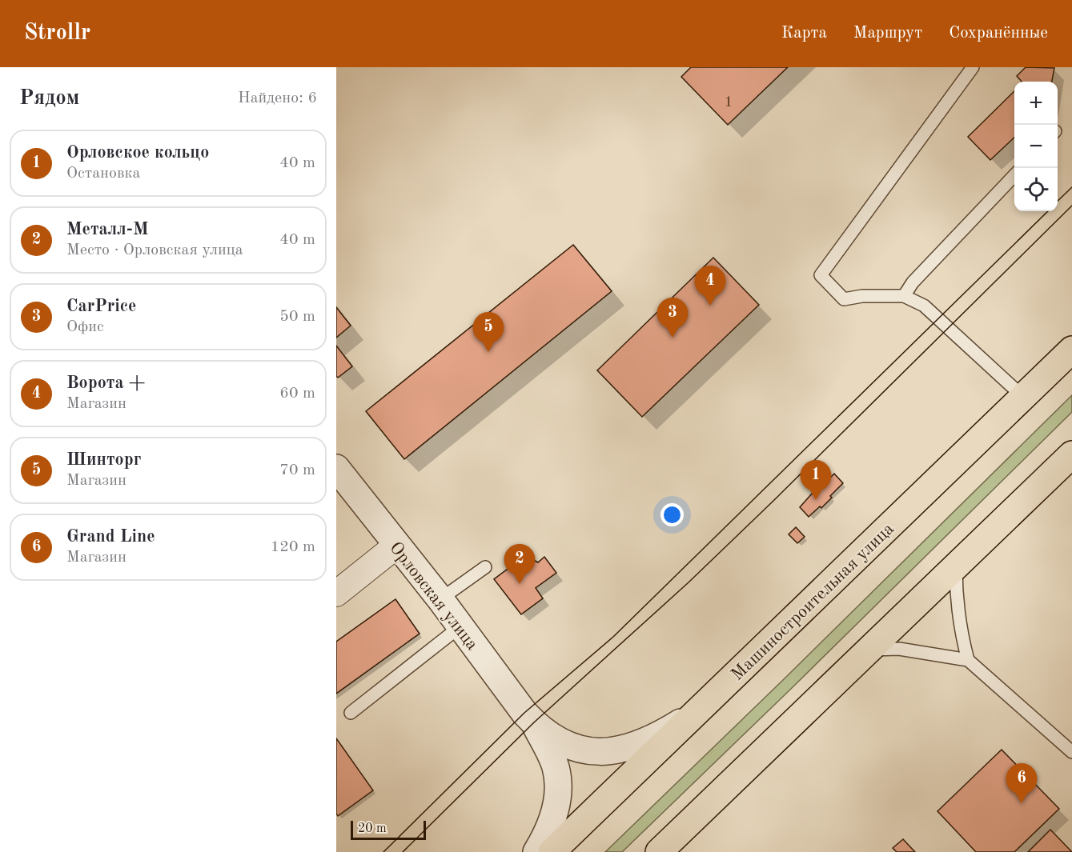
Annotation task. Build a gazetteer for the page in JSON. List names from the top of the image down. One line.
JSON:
{"streets":{"main road":["Машиностроительная улица"],"street":["Орловская улица"]},"house_numbers":["1"],"scale_bar":"20 m","page":{"header":"Strollr","nav":["Карта","Маршрут","Сохранённые"],"heading":["Рядом","Найдено: 6"],"map_buttons":["+","−"],"list":[{"mark":"1","name":"Орловское кольцо","note":"Остановка","value":"40 m"},{"mark":"2","name":"Металл-М","note":"Место · Орловская улица","value":"40 m"},{"mark":"3","name":"CarPrice","note":"Офис","value":"50 m"},{"mark":"4","name":"Ворота +","note":"Магазин","value":"60 m"},{"mark":"5","name":"Шинторг","note":"Магазин","value":"70 m"},{"mark":"6","name":"Grand Line","note":"Магазин","value":"120 m"}],"pins":["4","3","5","1","2","6"],"scale":"20 m"}}
